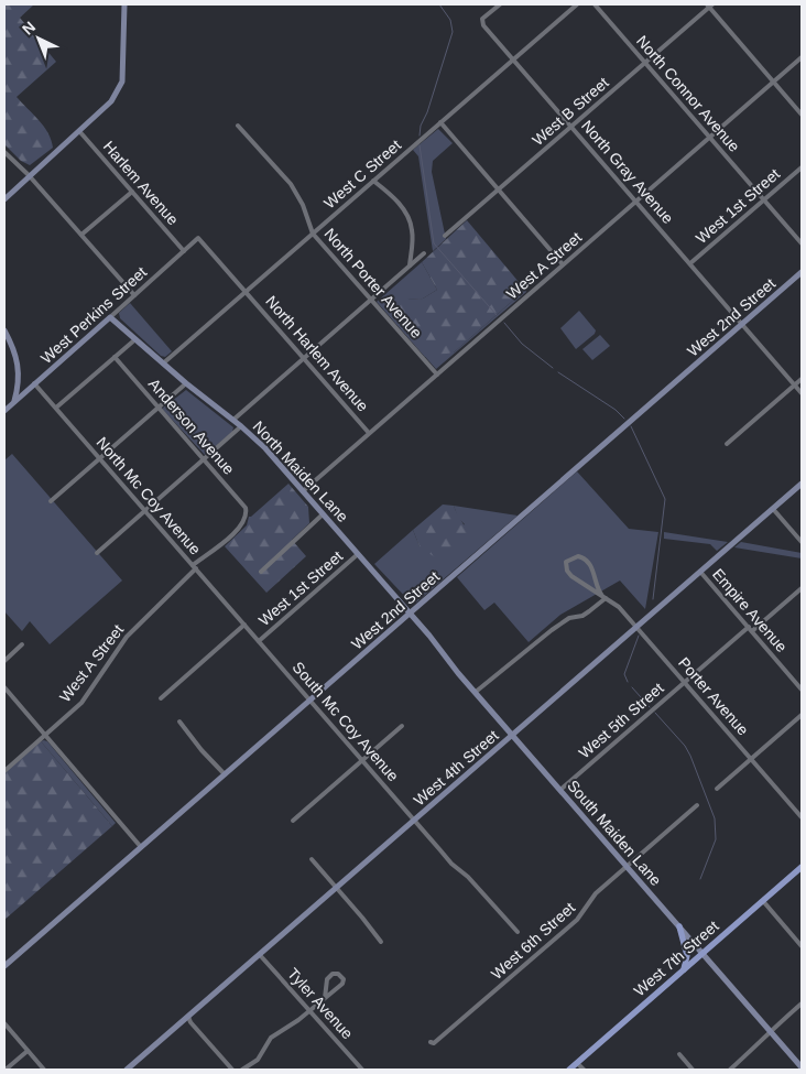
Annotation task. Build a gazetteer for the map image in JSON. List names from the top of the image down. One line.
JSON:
{"streets":{"main road":["West 7th Street"],"street":["North Connor Avenue","West B Street","North Gray Avenue","West C Street","Harlem Avenue","West 1st Street","West A Street","North Porter Avenue","West Perkins Street","West 2nd Street","North Harlem Avenue","Anderson Avenue","North Maiden Lane","North Mc Coy Avenue","Empire Avenue","Porter Avenue","West 5th Street","South Mc Coy Avenue","West 4th Street","South Maiden Lane","West 6th Street","Tyler Avenue"]},"crossings":[["North Connor Avenue","West B Street"],["North Connor Avenue","West 1st Street"],["North Connor Avenue","West A Street"],["West B Street","North Gray Avenue"],["North Gray Avenue","West C Street"],["North Gray Avenue","West 1st Street"],["North Gray Avenue","West A Street"],["North Gray Avenue","West 2nd Street"],["West C Street","North Porter Avenue"],["West C Street","West Perkins Street"],["West C Street","North Harlem Avenue"],["West C Street","North Maiden Lane"],["Harlem Avenue","West Perkins Street"],["West 1st Street","North Maiden Lane"],["West 1st Street","North Mc Coy Avenue"],["West 1st Street","South Mc Coy Avenue"],["West A Street","North Porter Avenue"],["West A Street","North Harlem Avenue"],["West A Street","Anderson Avenue"],["West A Street","North Maiden Lane"],["West A Street","North Mc Coy Avenue"],["West Perkins Street","North Harlem Avenue"],["West Perkins Street","North Maiden Lane"],["West Perkins Street","North Mc Coy Avenue"],["West 2nd Street","North Maiden Lane"],["West 2nd Street","South Mc Coy Avenue"],["West 2nd Street","South Maiden Lane"],["North Maiden Lane","South Maiden Lane"],["North Mc Coy Avenue","South Mc Coy Avenue"],["Empire Avenue","West 5th Street"],["Empire Avenue","West 4th Street"],["Porter Avenue","West 5th Street"],["Porter Avenue","West 4th Street"],["West 5th Street","South Maiden Lane"],["South Mc Coy Avenue","West 4th Street"],["West 4th Street","South Maiden Lane"],["West 4th Street","Tyler Avenue"],["South Maiden Lane","West 6th Street"],["South Maiden Lane","West 7th Street"]],"north":"top left"}
